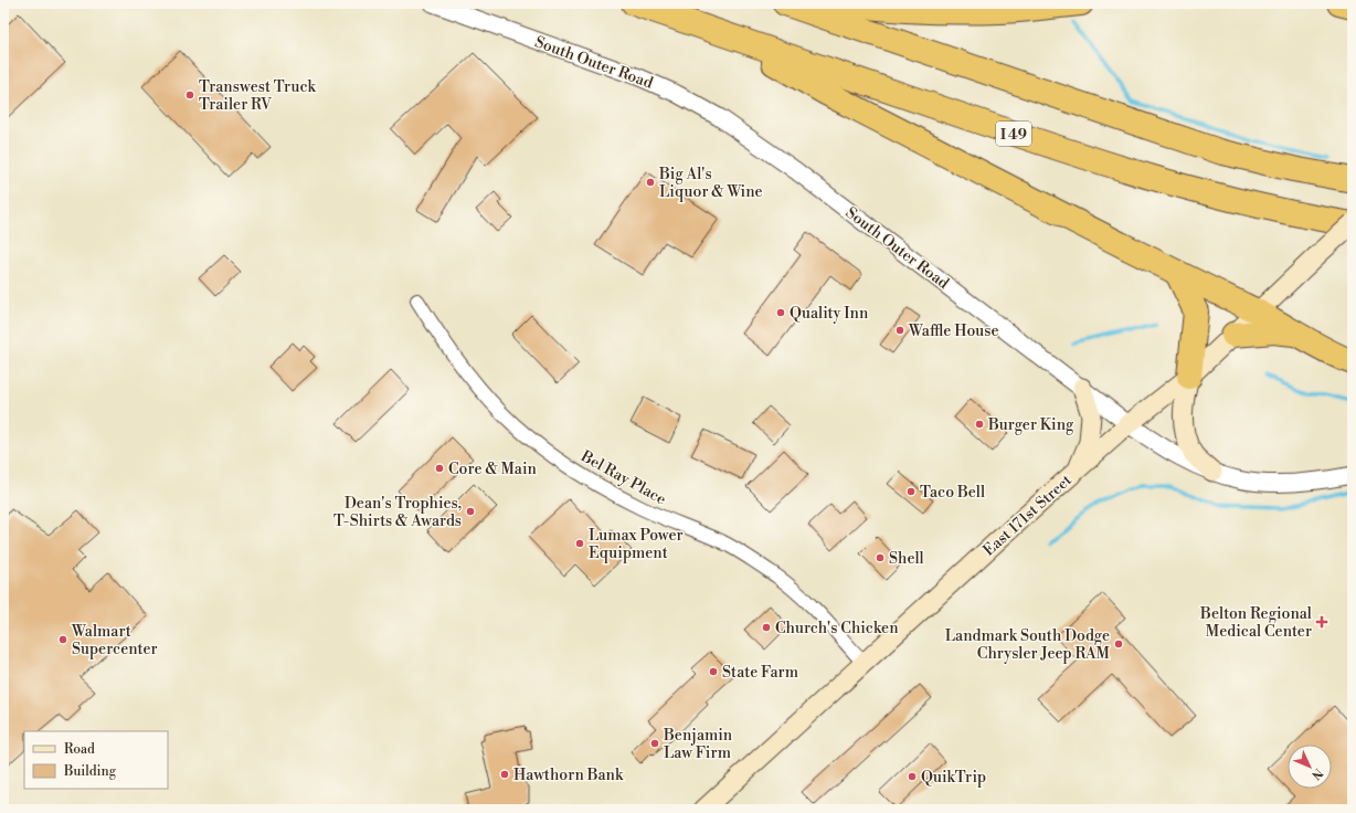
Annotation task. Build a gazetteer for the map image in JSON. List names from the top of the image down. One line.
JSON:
{"streets":{"highway":["I 49"],"main road":["East 171st Street"],"street":["South Outer Road","Bel Ray Place"]},"crossings":[["South Outer Road","East 171st Street"],["I 49","East 171st Street"],["Bel Ray Place","East 171st Street"]],"places":{"other":["Transwest Truck Trailer RV","Big Al's Liquor & Wine","Quality Inn","Waffle House","Burger King","Core & Main","Taco Bell","Dean's Trophies, T-Shirts & Awards","Lumax Power Equipment","Shell","Church's Chicken","Walmart Supercenter","Landmark South Dodge Chrysler Jeep RAM","State Farm","Benjamin Law Firm","Hawthorn Bank","QuikTrip"],"health":["Belton Regional Medical Center"]},"legend":["Road","Building"],"north":"bottom right"}
